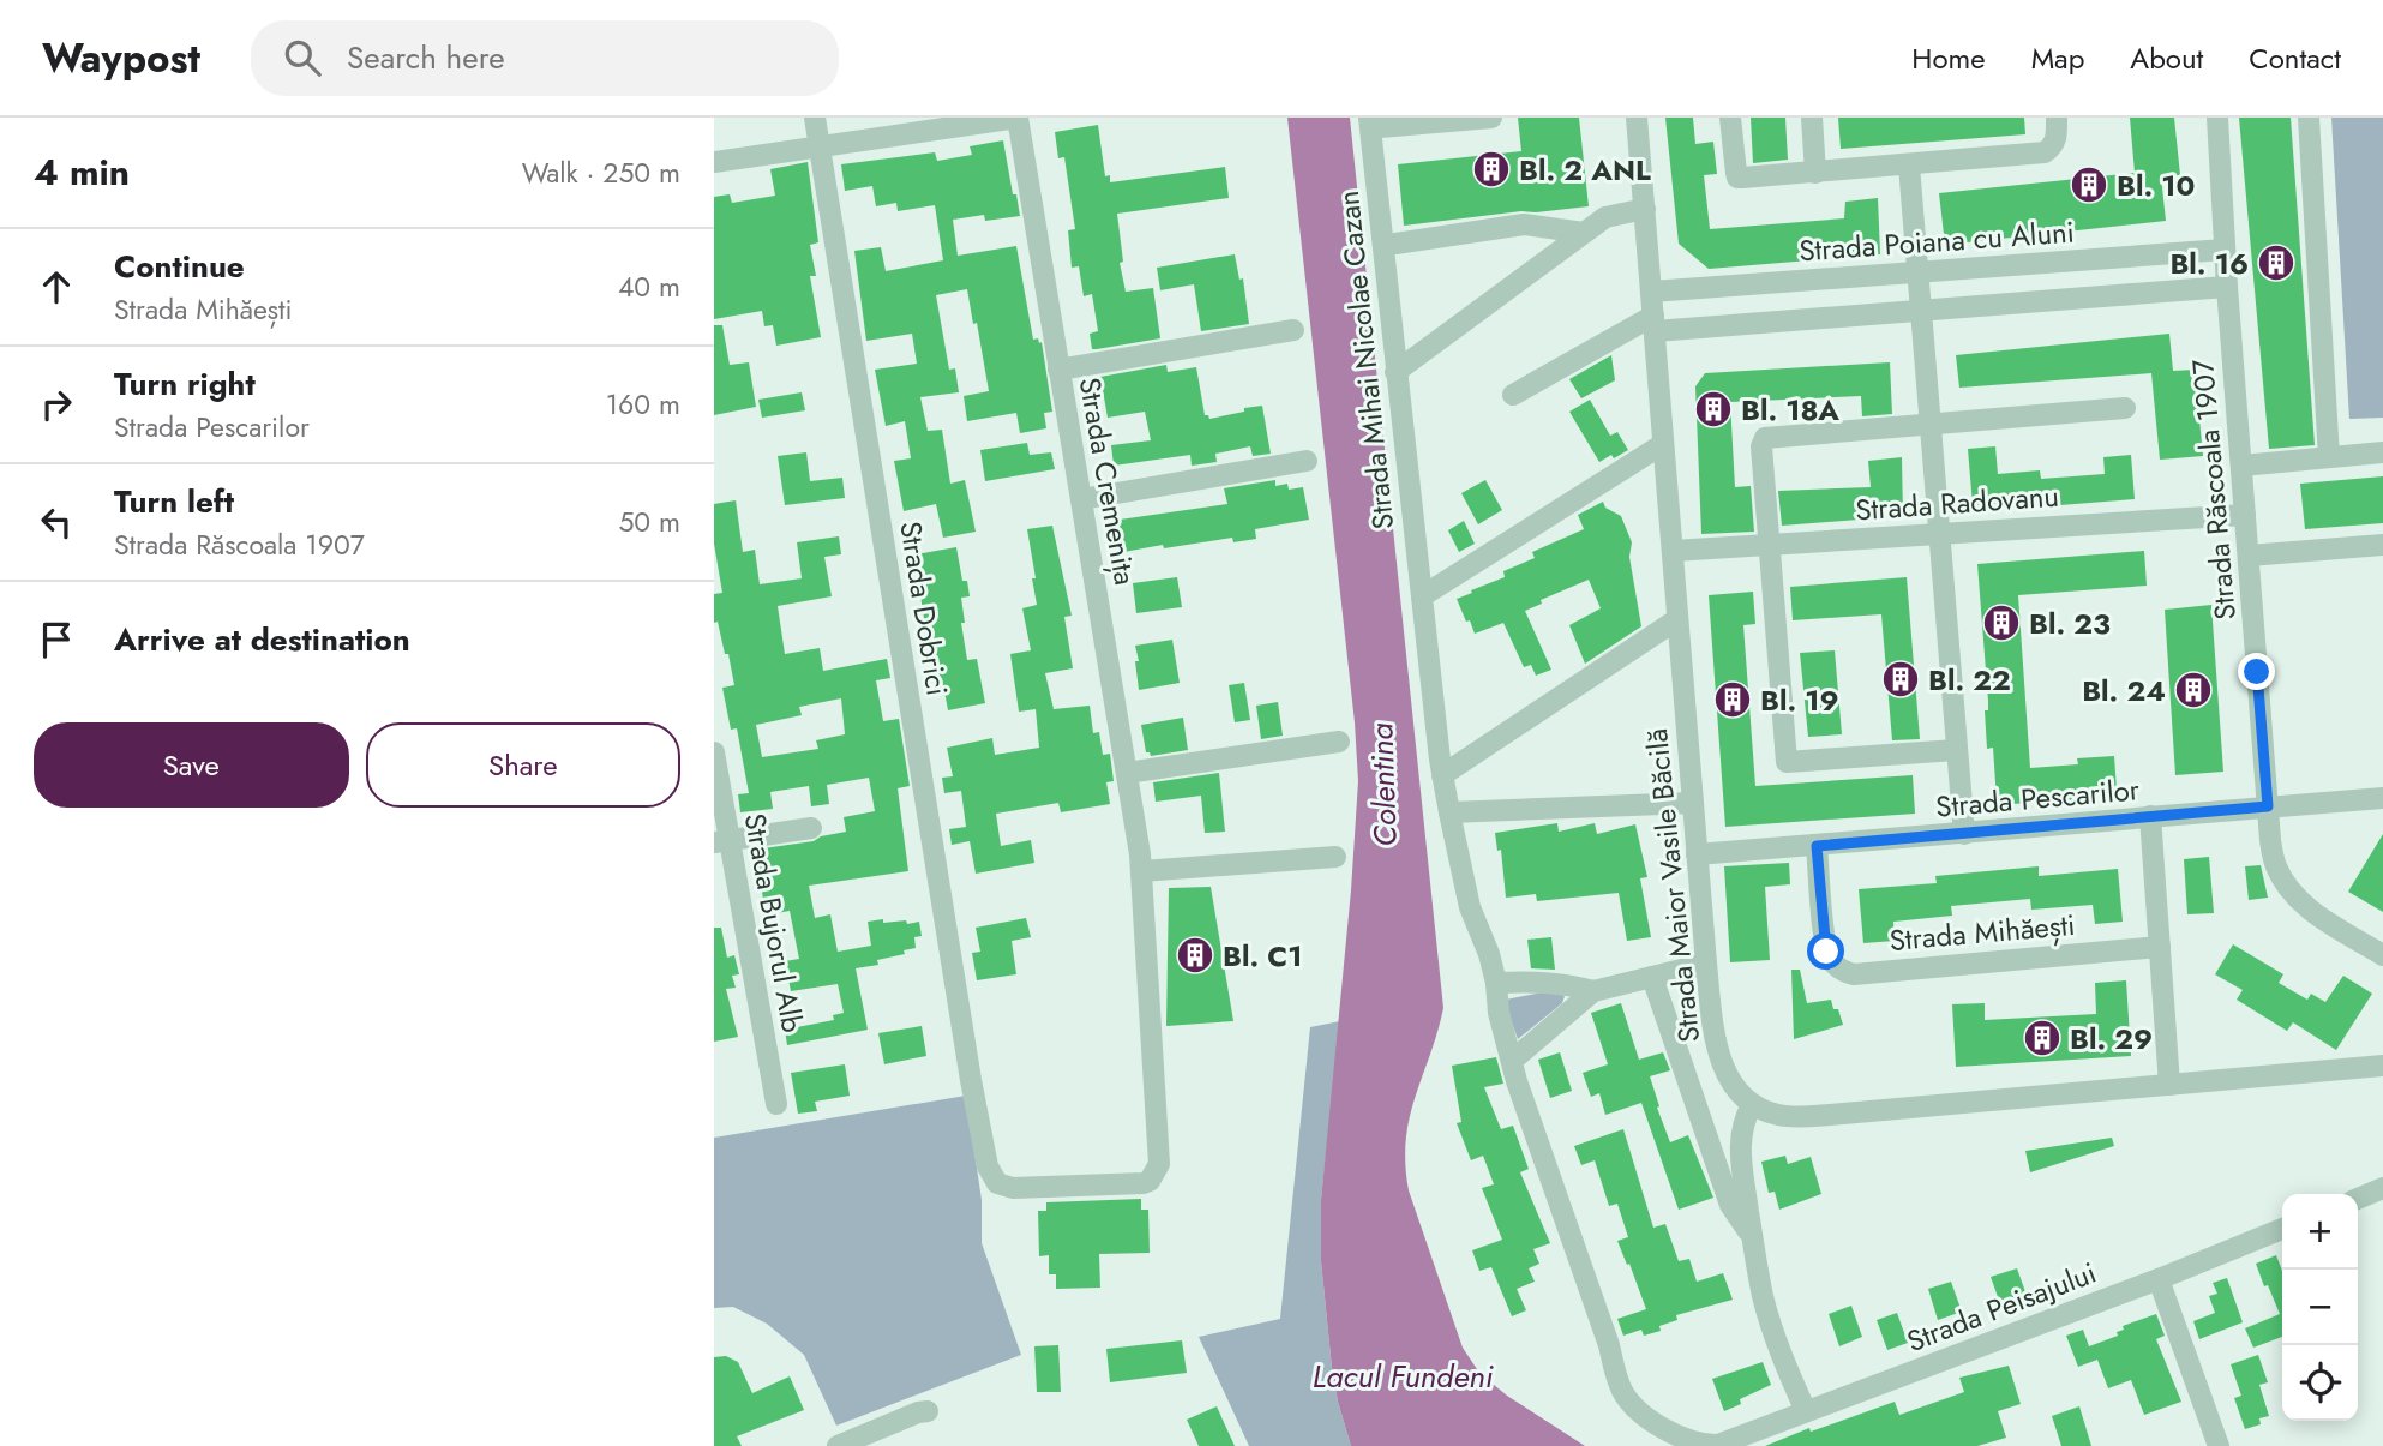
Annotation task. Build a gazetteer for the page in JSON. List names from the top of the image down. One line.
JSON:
{"streets":{"street":["Strada Poiana cu Aluni","Strada Mihai Nicolae Cazan","Strada Cremenița","Strada Răscoala 1907","Strada Radovanu","Strada Dobrici","Strada Pescarilor","Strada Maior Vasile Băcilă","Strada Bujorul Alb","Strada Mihăești","Strada Peisajului"]},"crossings":[["Strada Poiana cu Aluni","Strada Răscoala 1907"],["Strada Poiana cu Aluni","Strada Maior Vasile Băcilă"],["Strada Mihai Nicolae Cazan","Strada Peisajului"],["Strada Cremenița","Strada Dobrici"],["Strada Răscoala 1907","Strada Radovanu"],["Strada Răscoala 1907","Strada Pescarilor"],["Strada Radovanu","Strada Maior Vasile Băcilă"],["Strada Pescarilor","Strada Maior Vasile Băcilă"],["Strada Pescarilor","Strada Mihăești"]],"water":["Colentina","Lacul Fundeni"],"places":{"building":["Bl. 2 ANL","Bl. 10","Bl. 16","Bl. 18A","Bl. 23","Bl. 22","Bl. 24","Bl. 19","Bl. C1","Bl. 29"]},"page":{"header":"Waypost","search":"Search here","nav":["Home","Map","About","Contact"],"heading":["4 min","Walk · 250 m"],"list":[["Continue","Strada Mihăești","40 m"],["Turn right","Strada Pescarilor","160 m"],["Turn left","Strada Răscoala 1907","50 m"],"Arrive at destination"],"buttons":["Save","Share"],"map_buttons":["+","−"]}}
